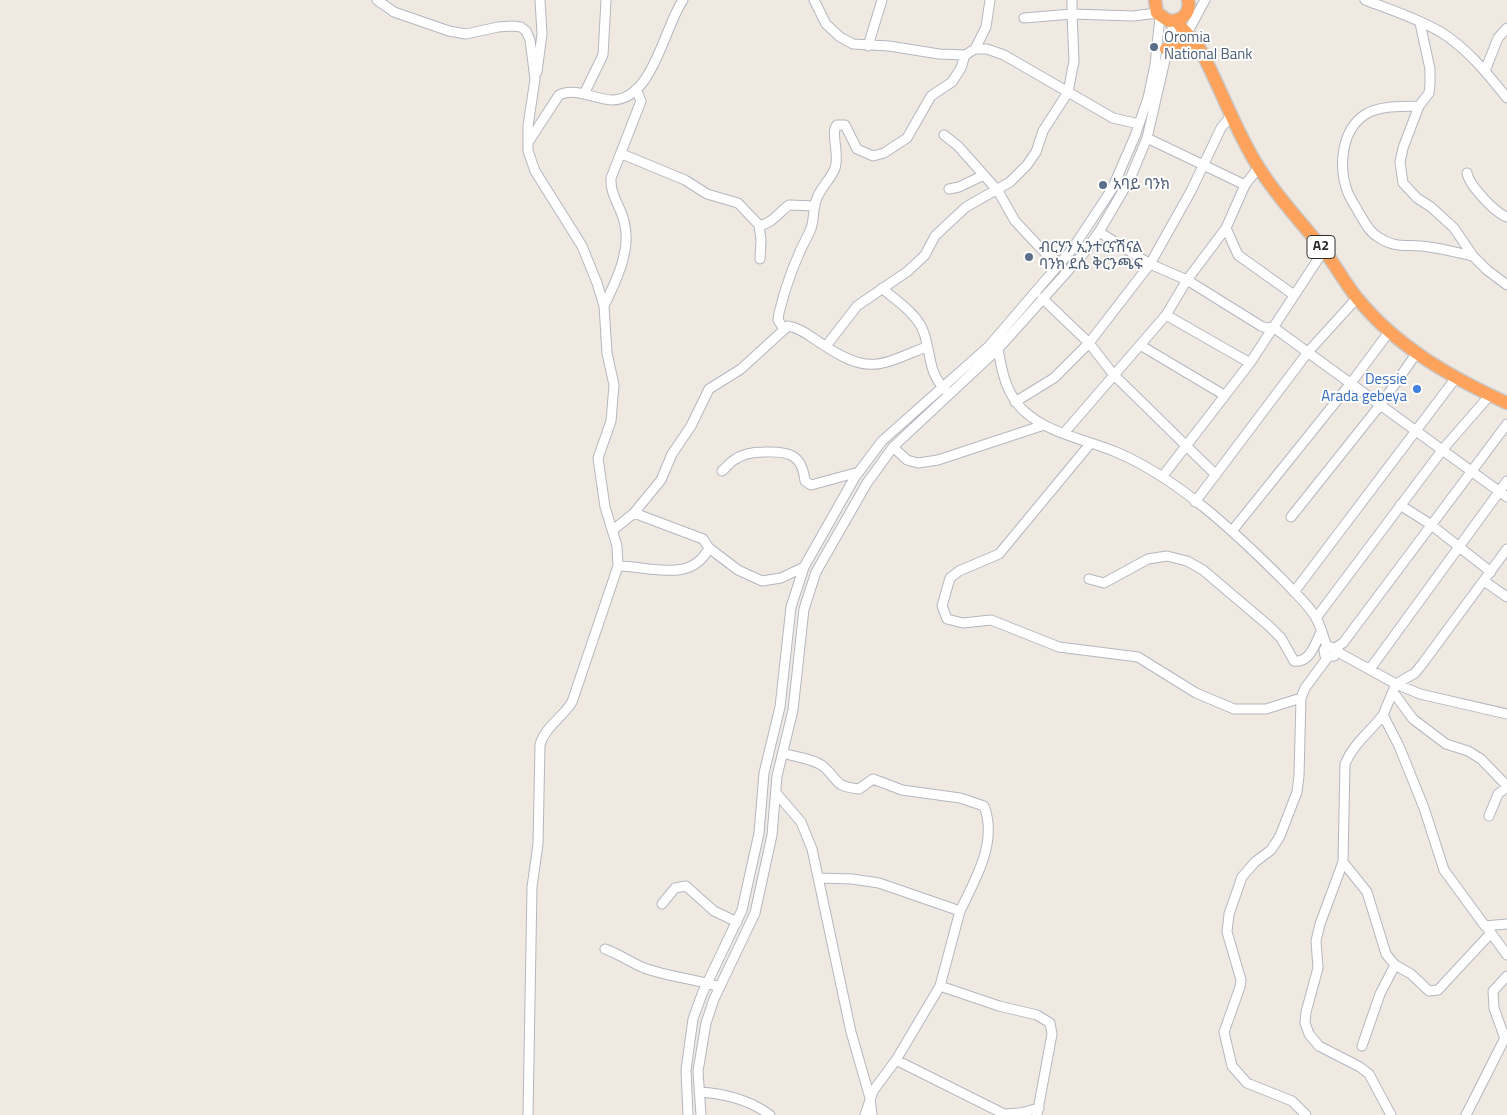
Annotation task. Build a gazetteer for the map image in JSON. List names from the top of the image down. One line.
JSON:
{"streets":{"highway":["A2"]},"places":["Oromia National Bank","አባይ ባንክ","ብርሃን ኢንተርናሽናል ባንክ ደሴ ቅርንጫፍ","Dessie Arada gebeya"]}
